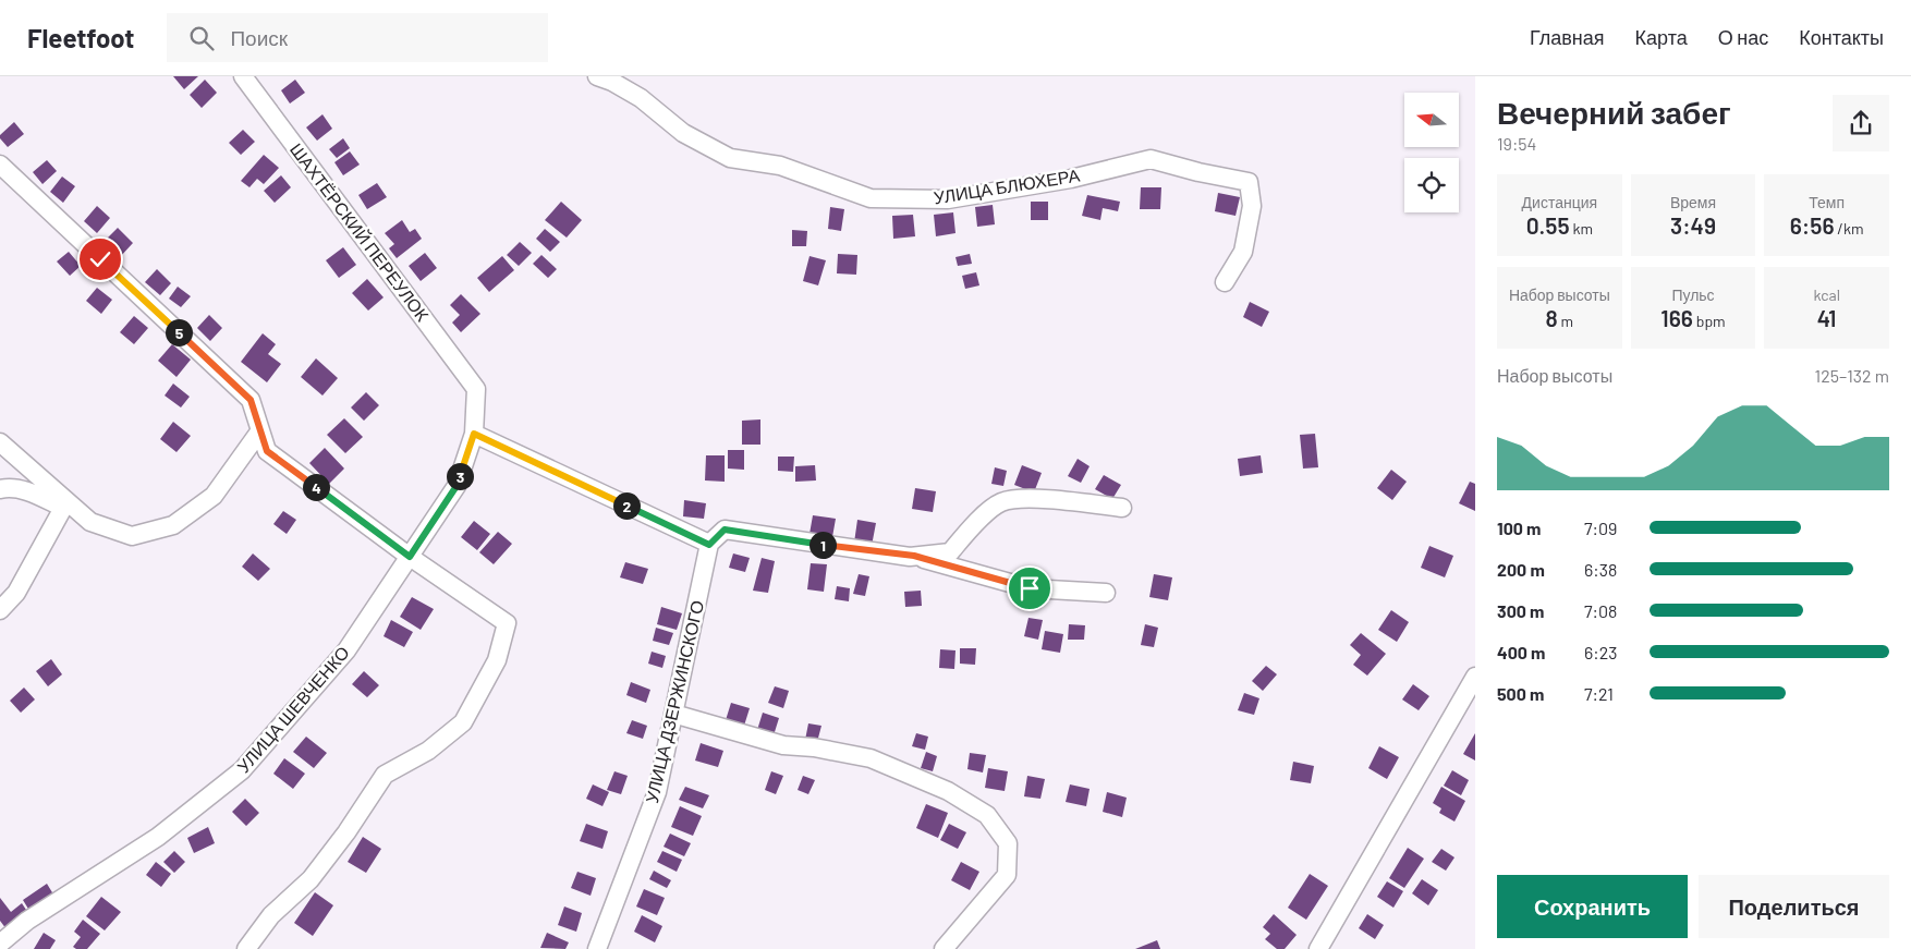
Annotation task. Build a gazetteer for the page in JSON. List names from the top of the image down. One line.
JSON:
{"streets":{"street":["УЛИЦА БЛЮХЕРА","ШАХТЁРСКИЙ ПЕРЕУЛОК","УЛИЦА ДЗЕРЖИНСКОГО","УЛИЦА ШЕВЧЕНКО"]},"crossings":[["ШАХТЁРСКИЙ ПЕРЕУЛОК","УЛИЦА ШЕВЧЕНКО"]],"north":"left","page":{"header":"Fleetfoot","search":"Поиск","nav":["Главная","Карта","О нас","Контакты"],"heading":["Вечерний забег","19:54"],"stats":[["Дистанция","0.55 km"],["Время","3:49"],["Темп","6:56 /km"],["Набор высоты","8 m"],["Пульс","166 bpm"],["kcal","41"]],"pins":["5","3","4","2","1"],"chart":["Набор высоты","125–132 m"],"list":[{"name":"100 m","note":"7:09"},{"name":"200 m","note":"6:38"},{"name":"300 m","note":"7:08"},{"name":"400 m","note":"6:23"},{"name":"500 m","note":"7:21"}],"buttons":["Сохранить","Поделиться"]}}
